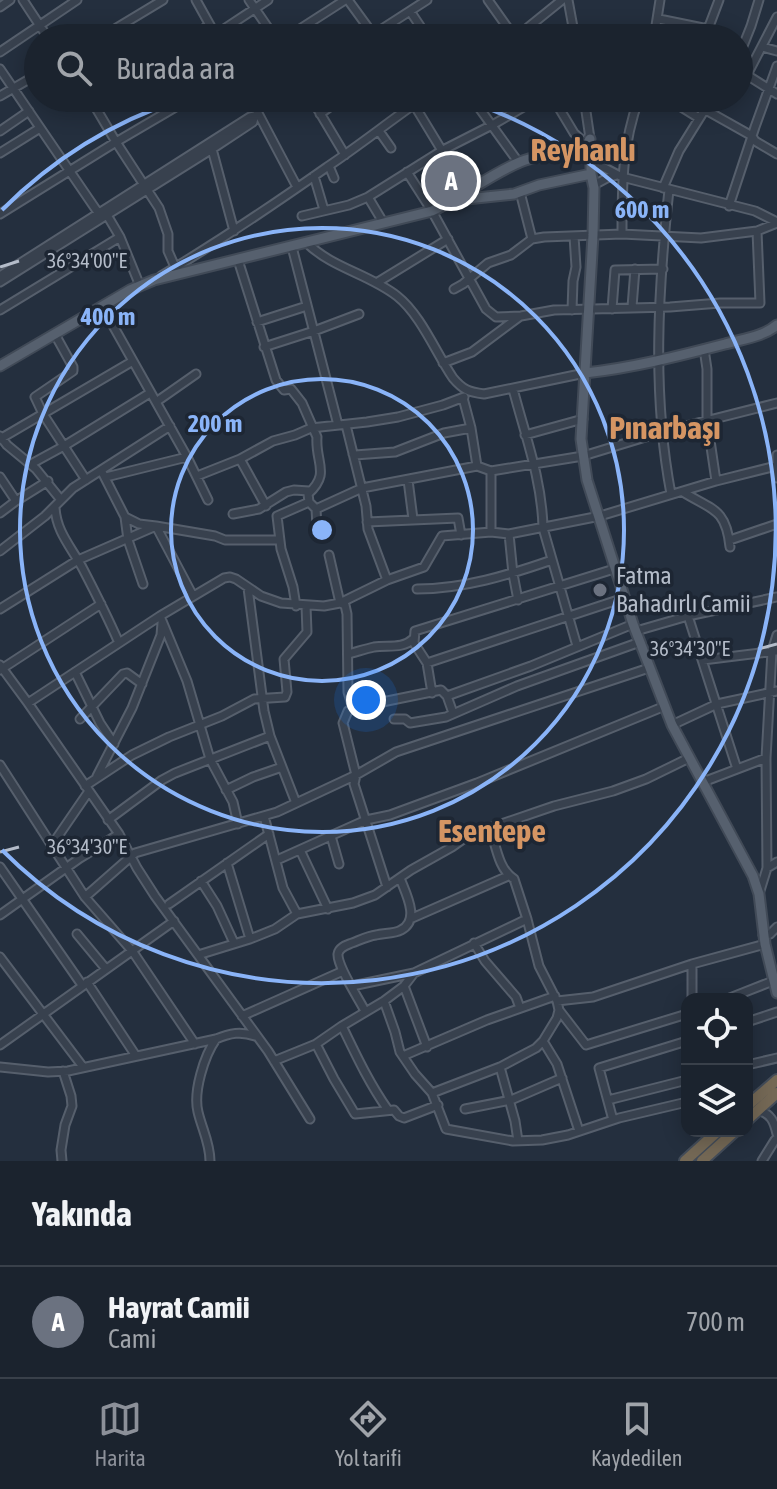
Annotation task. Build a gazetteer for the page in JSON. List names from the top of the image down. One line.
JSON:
{"districts":["Reyhanlı","Pınarbaşı","Esentepe"],"places":["Fatma Bahadırlı Camii"],"page":{"search":"Burada ara","pins":"A","heading":"Yakında","list":[{"mark":"A","name":"Hayrat Camii","note":"Cami","value":"700 m"}],"nav":["Harita","Yol tarifi","Kaydedilen"]},"coordinates":["36°34'00\"E","36°34'30\"E"],"rings":["600 m","400 m","200 m"]}
